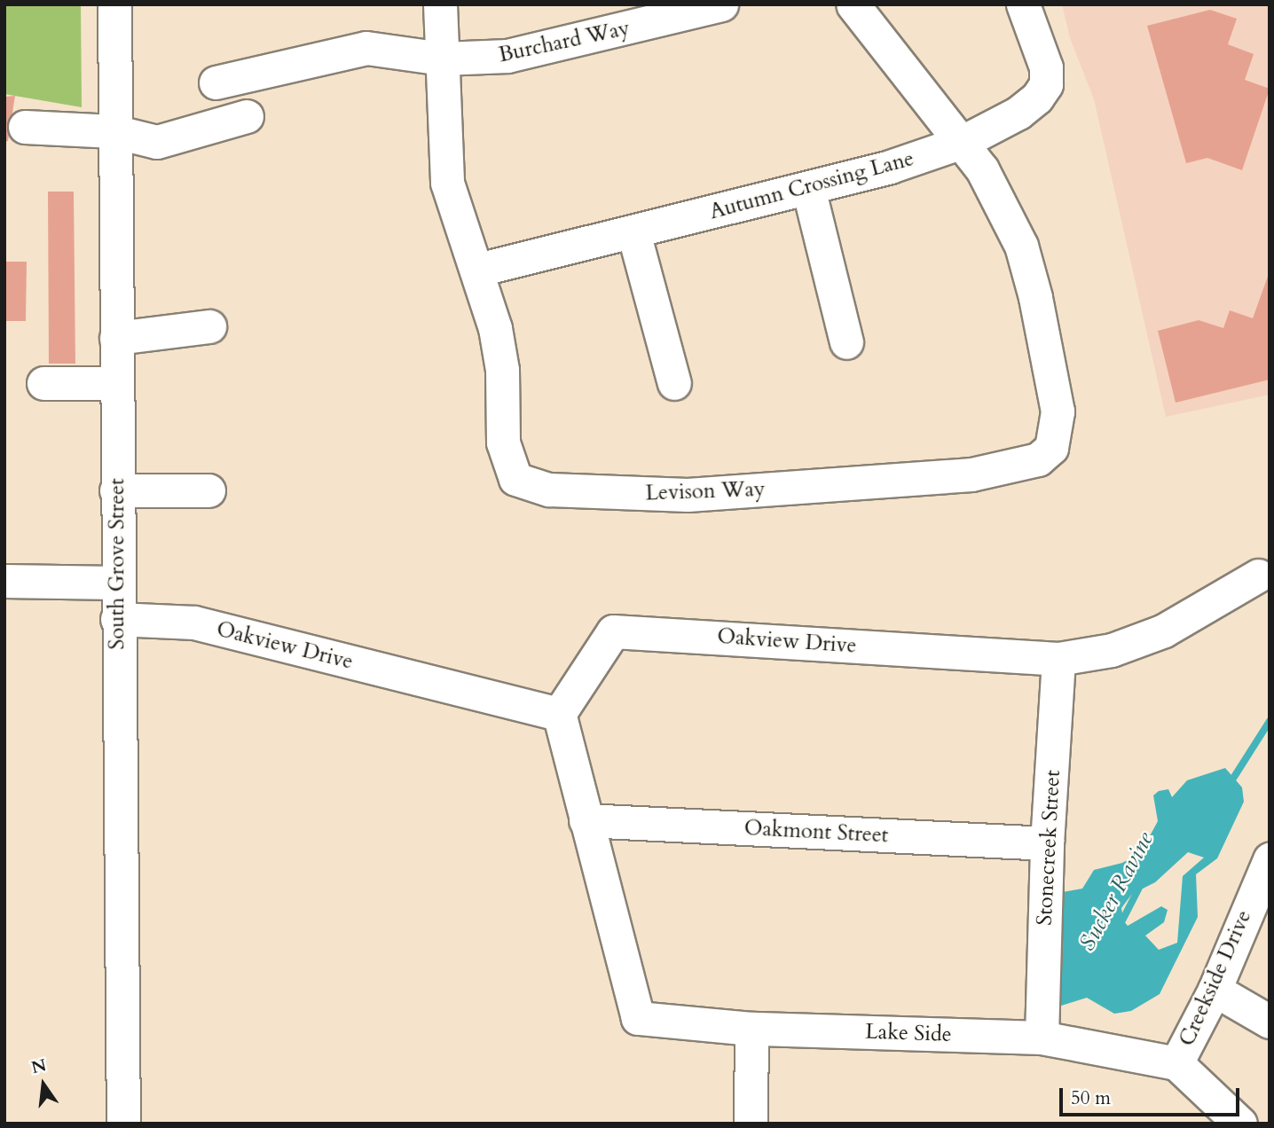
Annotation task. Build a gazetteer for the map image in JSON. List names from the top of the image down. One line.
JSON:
{"streets":{"street":["Burchard Way","Autumn Crossing Lane","Levison Way","South Grove Street","Oakview Drive","Oakmont Street","Stonecreek Street","Creekside Drive","Lake Side"]},"crossings":[["Burchard Way","Levison Way"],["Autumn Crossing Lane","Levison Way"],["South Grove Street","Oakview Drive"],["Oakview Drive","Stonecreek Street"],["Oakmont Street","Stonecreek Street"],["Oakmont Street","Lake Side"],["Stonecreek Street","Lake Side"],["Creekside Drive","Lake Side"]],"water":["Sucker Ravine"],"scale_bar":"50 m","north":"top"}
